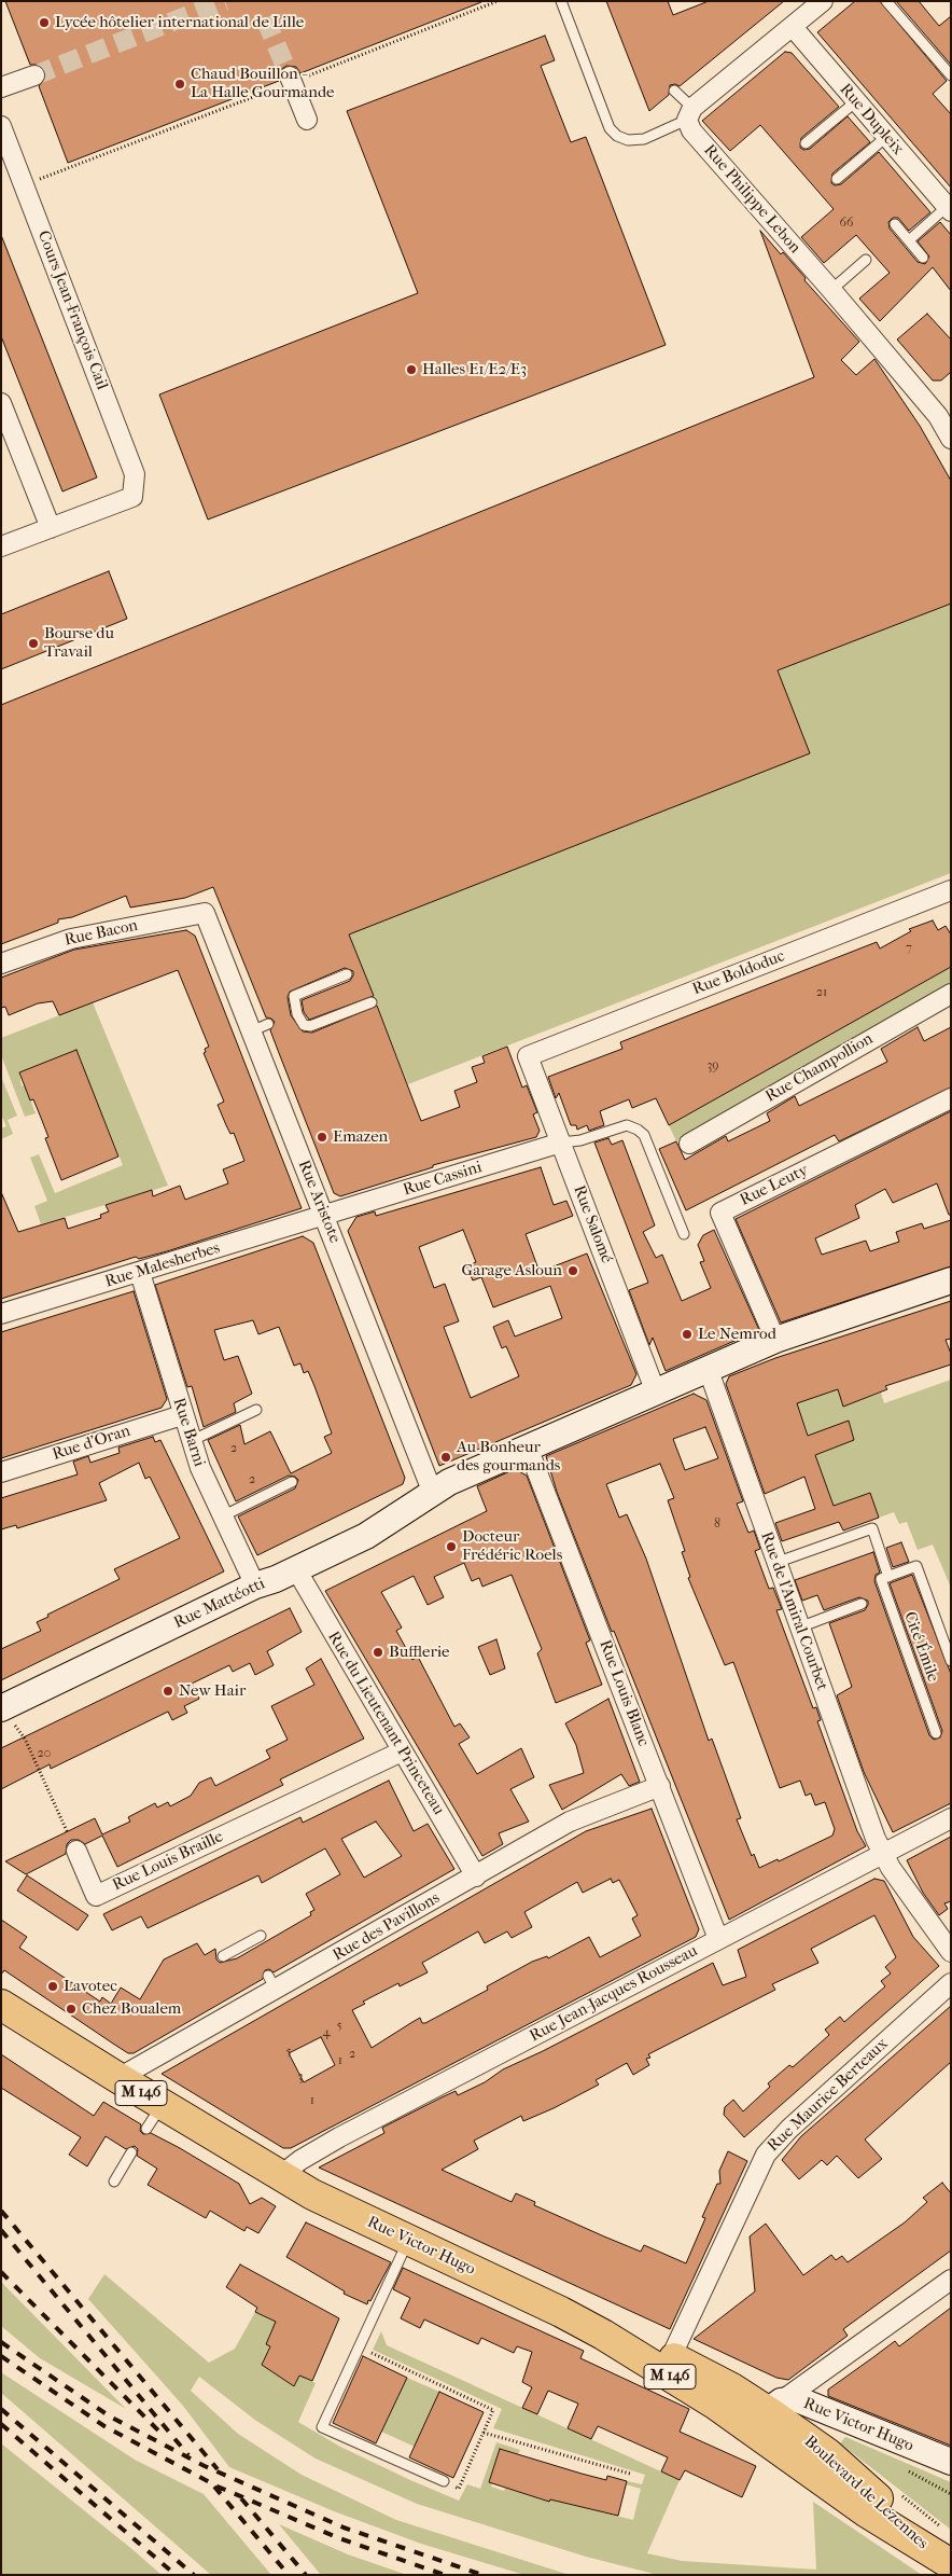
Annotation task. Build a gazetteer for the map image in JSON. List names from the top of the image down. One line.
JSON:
{"streets":{"main road":["M 146","Rue Victor Hugo","Boulevard de Lezennes"],"street":["Rue Dupleix","Rue Philippe Lebon","Cours Jean-François Cail","Rue Bacon","Rue Boldoduc","Rue Champollion","Rue Cassini","Rue Leuty","Rue Aristote","Rue Salomé","Rue Malesherbes","Rue Barni","Rue d'Oran","Rue Mattéotti","Rue de l'Amiral Courbet","Rue Louis Blanc","Rue du Lieutenant Princeteau","Rue Louis Braille","Rue des Pavillons","Rue Jean-Jacques Rousseau","Rue Maurice Berteaux"],"lane":["Cité Émile"]},"crossings":[["Rue Bacon","Rue Aristote"],["Rue Boldoduc","Rue Salomé"],["Rue Cassini","Rue Aristote"],["Rue Cassini","Rue Salomé"],["Rue Cassini","Rue Malesherbes"],["Rue Leuty","Rue Mattéotti"],["Rue Aristote","Rue Malesherbes"],["Rue Aristote","Rue Mattéotti"],["Rue Salomé","Rue Mattéotti"],["Rue Malesherbes","Rue Barni"],["Rue Barni","Rue d'Oran"],["Rue Barni","Rue Mattéotti"],["Rue Mattéotti","Rue de l'Amiral Courbet"],["Rue Mattéotti","Rue Louis Blanc"],["Rue Mattéotti","Rue du Lieutenant Princeteau"],["Rue de l'Amiral Courbet","Cité Émile"],["Rue de l'Amiral Courbet","Rue Jean-Jacques Rousseau"],["Rue Louis Blanc","Rue des Pavillons"],["Rue Louis Blanc","Rue Jean-Jacques Rousseau"],["Rue du Lieutenant Princeteau","Rue Louis Braille"],["Rue du Lieutenant Princeteau","Rue des Pavillons"],["Rue des Pavillons","M 146"],["Rue Jean-Jacques Rousseau","M 146"],["Rue Jean-Jacques Rousseau","Rue Victor Hugo"],["M 146","Rue Victor Hugo"],["Rue Maurice Berteaux","Rue Victor Hugo"],["Rue Victor Hugo","Boulevard de Lezennes"]],"places":["Lycée hôtelier international de Lille","Chaud Bouillon - La Halle Gourmande","Halles E1/E2/E3","Bourse du Travail","Emazen","Garage Asloun","Le Nemrod","Au Bonheur des gourmands","Docteur Frédéric Roels","Bufflerie","New Hair","Lavotec","Chez Boualem"],"house_numbers":["66","7","21","39","2","2","8","20","5","4","5","2","1","3","1"]}
